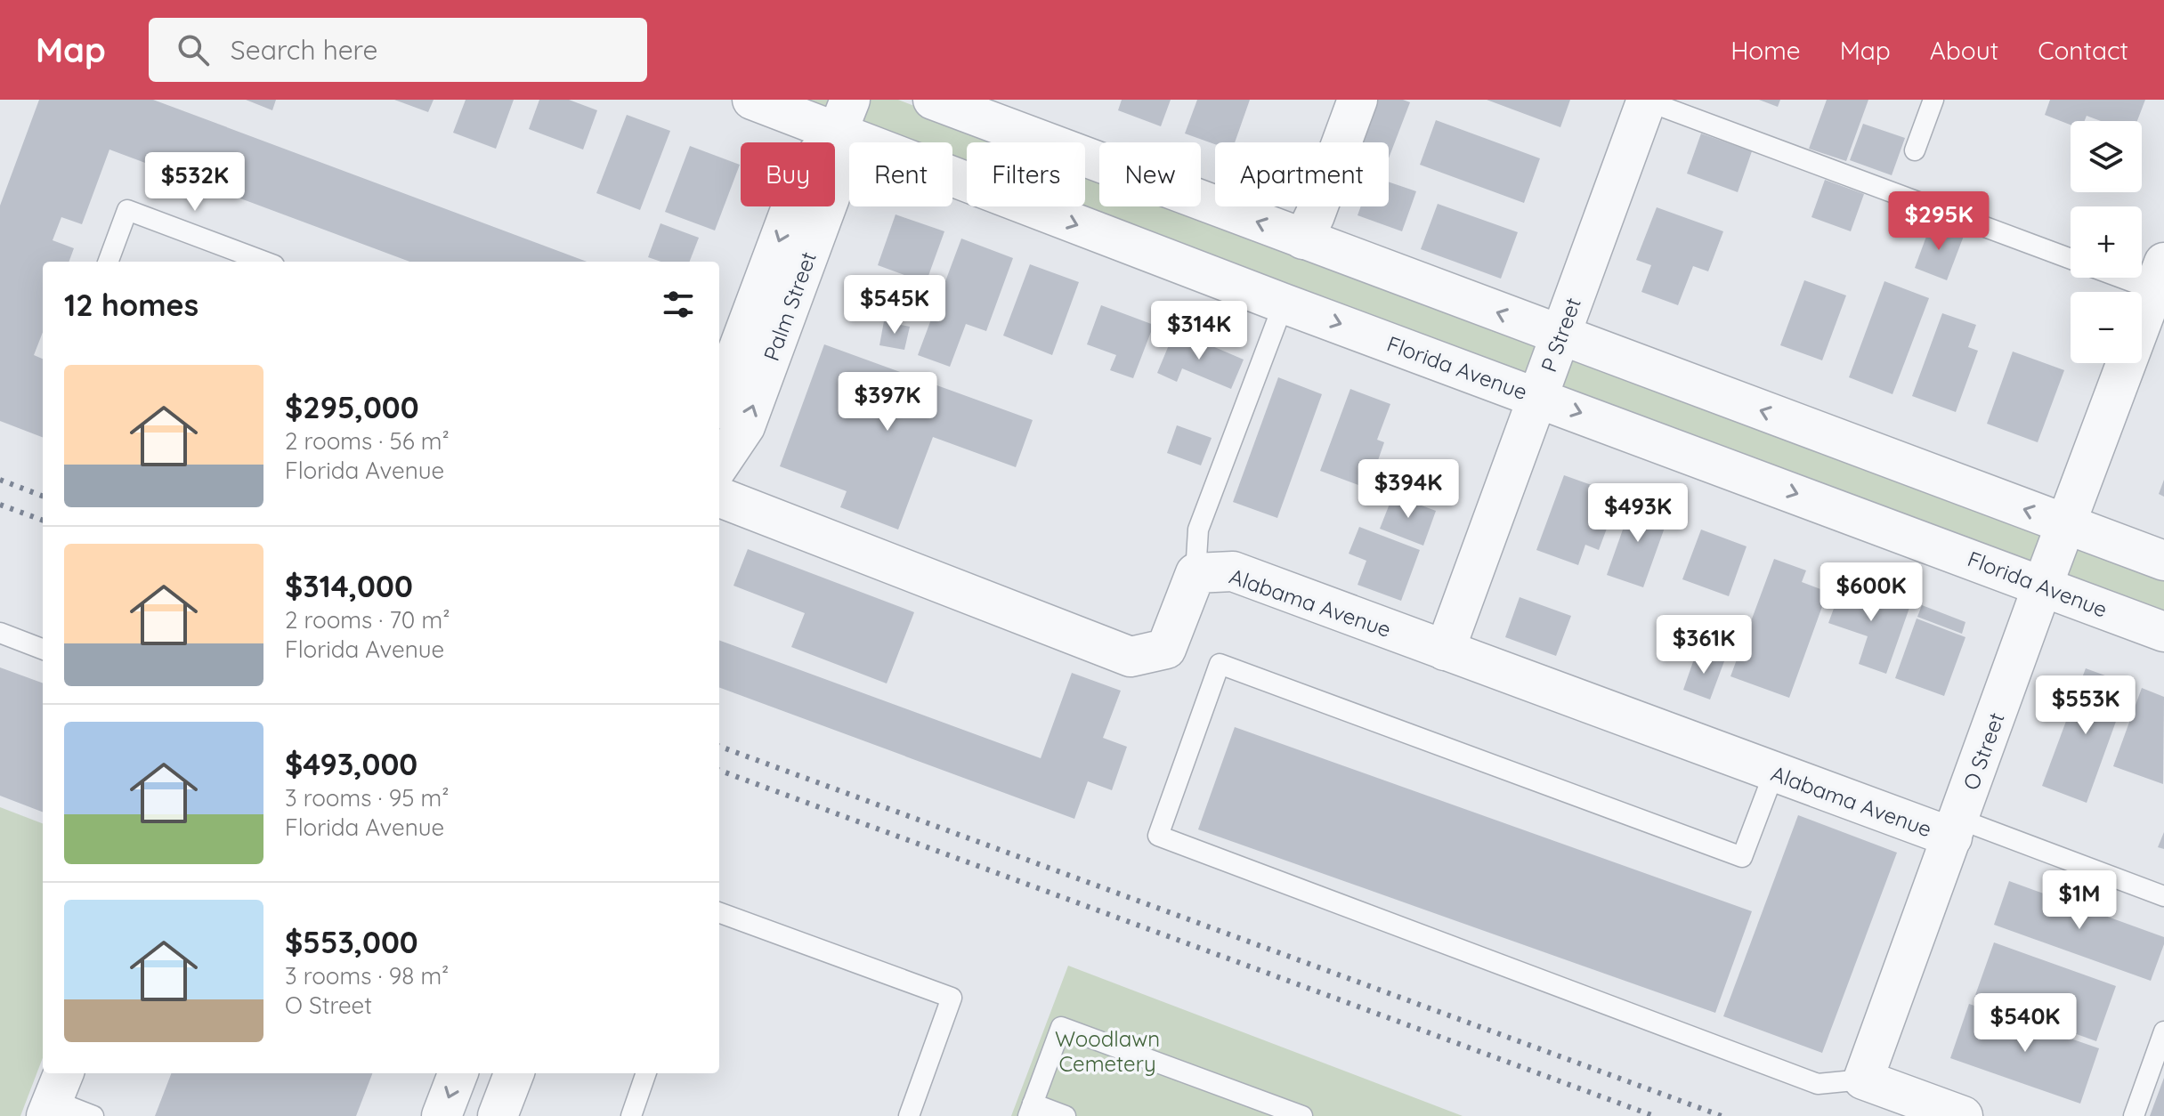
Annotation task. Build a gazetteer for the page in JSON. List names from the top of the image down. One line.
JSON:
{"streets":{"street":["Palm Street","P Street","Florida Avenue","Alabama Avenue","O Street"]},"crossings":[["Palm Street","Florida Avenue"],["P Street","Florida Avenue"],["P Street","Alabama Avenue"],["Florida Avenue","O Street"],["Alabama Avenue","O Street"]],"parks":["Woodlawn Cemetery"],"page":{"header":"Map","search":"Search here","nav":["Home","Map","About","Contact"],"map_buttons":["+","−"],"chip":["Buy","Rent","Filters","New","Apartment"],"price":["$532K","$295K","$545K","$314K","$397K","$394K","$493K","$600K","$361K","$553K","$1M","$540K"],"heading":"12 homes","list":[{"name":"$295,000","note":"2 rooms · 56 m² · Florida Avenue"},{"name":"$314,000","note":"2 rooms · 70 m² · Florida Avenue"},{"name":"$493,000","note":"3 rooms · 95 m² · Florida Avenue"},{"name":"$553,000","note":"3 rooms · 98 m² · O Street"}]}}
